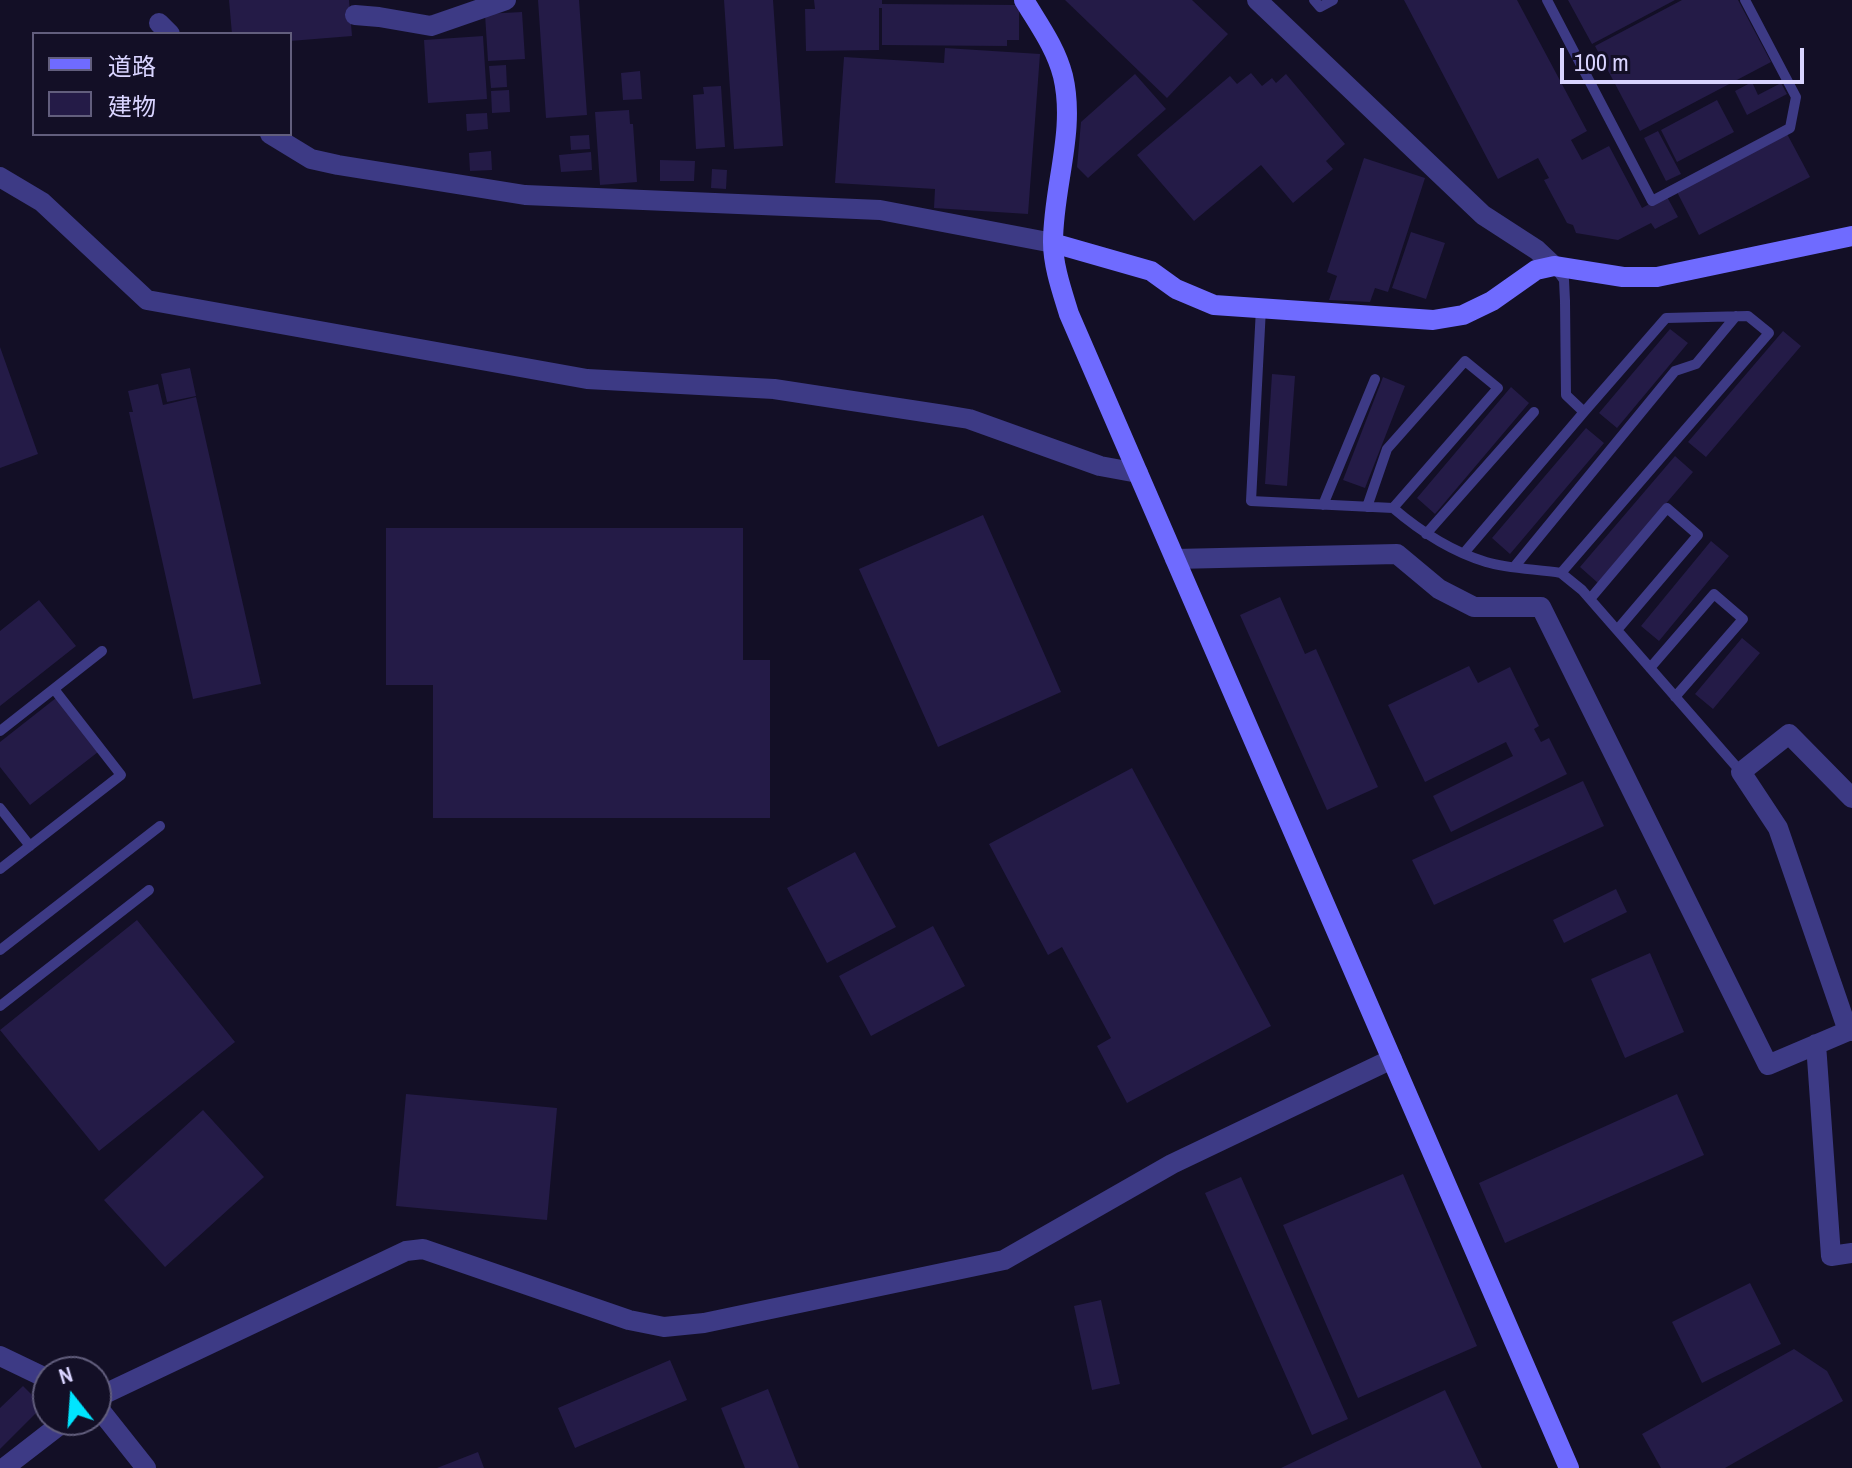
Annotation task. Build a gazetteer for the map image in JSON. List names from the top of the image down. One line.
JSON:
{"legend":["道路","建物"],"scale_bar":"100 m","north":"top"}
